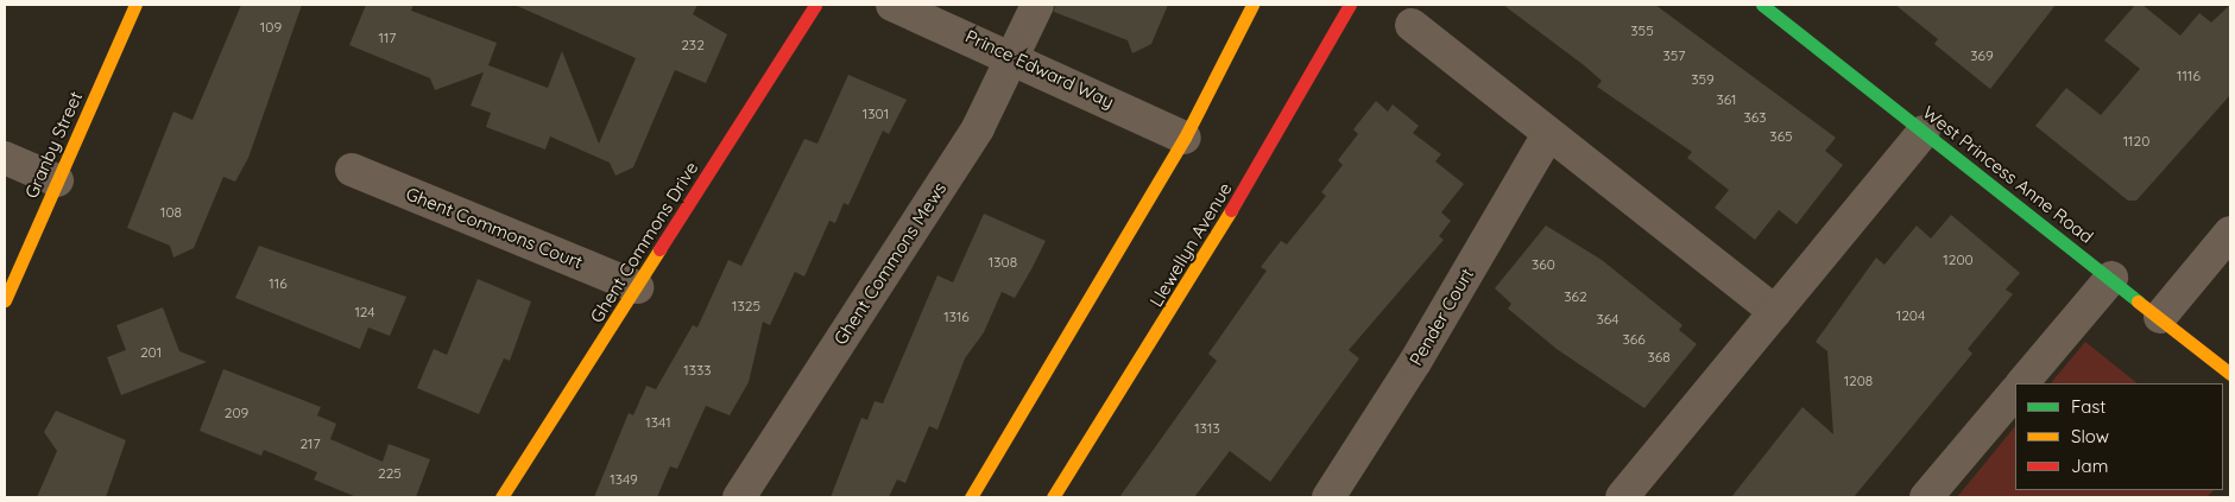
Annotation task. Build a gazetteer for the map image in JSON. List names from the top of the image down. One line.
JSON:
{"streets":{"street":["Prince Edward Way","Granby Street","West Princess Anne Road","Ghent Commons Court","Ghent Commons Drive","Llewellyn Avenue","Ghent Commons Mews","Pender Court"]},"crossings":[["Prince Edward Way","Ghent Commons Mews"],["Ghent Commons Court","Ghent Commons Drive"]],"house_numbers":["109","355","117","232","357","369","1116","359","361","1301","363","365","1120","108","1200","1308","360","116","362","1325","124","1204","1316","364","366","201","368","1333","1208","209","1341","1313","217","225","1349"],"legend":["Fast","Slow","Jam"]}
